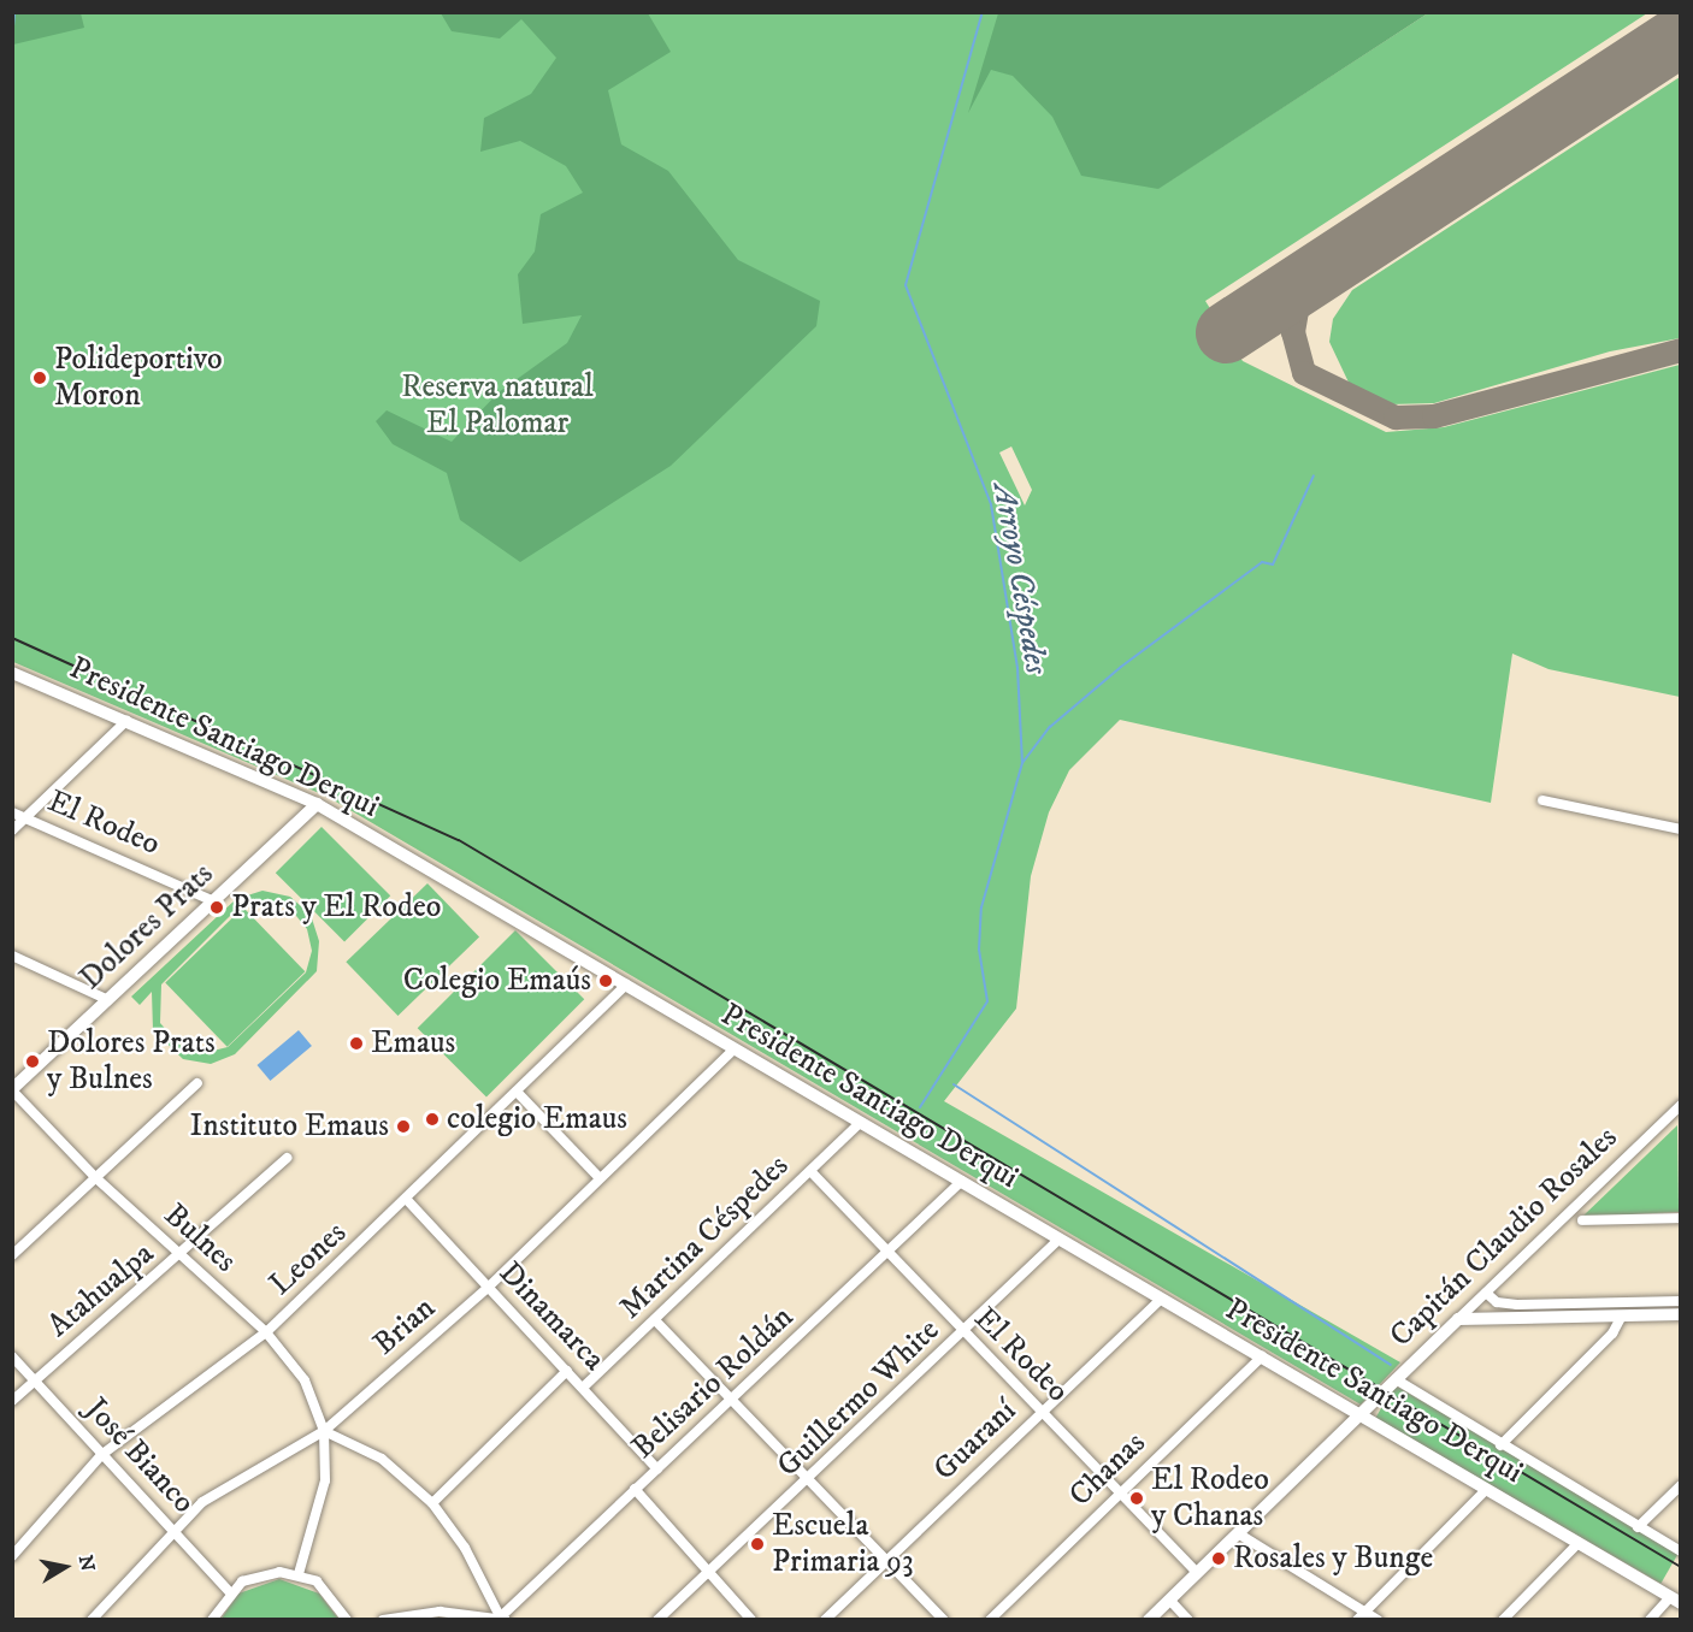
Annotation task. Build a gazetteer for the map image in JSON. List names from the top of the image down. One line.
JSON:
{"streets":{"street":["Presidente Santiago Derqui","El Rodeo","Dolores Prats","Martina Céspedes","Capitán Claudio Rosales","Bulnes","Leones","Atahualpa","Dinamarca","Brian","Belisario Roldán","Guillermo White","Guaraní","José Bianco","Chanas"]},"crossings":[["Presidente Santiago Derqui","Dolores Prats"],["Presidente Santiago Derqui","Martina Céspedes"],["Presidente Santiago Derqui","Capitán Claudio Rosales"],["Presidente Santiago Derqui","Leones"],["Presidente Santiago Derqui","Brian"],["Presidente Santiago Derqui","Belisario Roldán"],["Presidente Santiago Derqui","Guillermo White"],["Presidente Santiago Derqui","Guaraní"],["Presidente Santiago Derqui","Chanas"],["El Rodeo","Dolores Prats"],["El Rodeo","Martina Céspedes"],["El Rodeo","Capitán Claudio Rosales"],["El Rodeo","Belisario Roldán"],["El Rodeo","Guillermo White"],["El Rodeo","Guaraní"],["El Rodeo","Chanas"],["Dolores Prats","Bulnes"],["Martina Céspedes","Dinamarca"],["Bulnes","Leones"],["Bulnes","Atahualpa"],["Bulnes","Brian"],["Leones","Dinamarca"],["Leones","José Bianco"],["Atahualpa","José Bianco"],["Dinamarca","Brian"],["Dinamarca","Belisario Roldán"],["Brian","José Bianco"]],"water":["Arroyo Céspedes"],"parks":["Reserva natural El Palomar"],"places":["Polideportivo Moron","Prats y El Rodeo","Colegio Emaús","Emaus","Dolores Prats y Bulnes","colegio Emaus","Instituto Emaus","El Rodeo y Chanas","Escuela Primaria 93","Rosales y Bunge"],"north":"right"}
